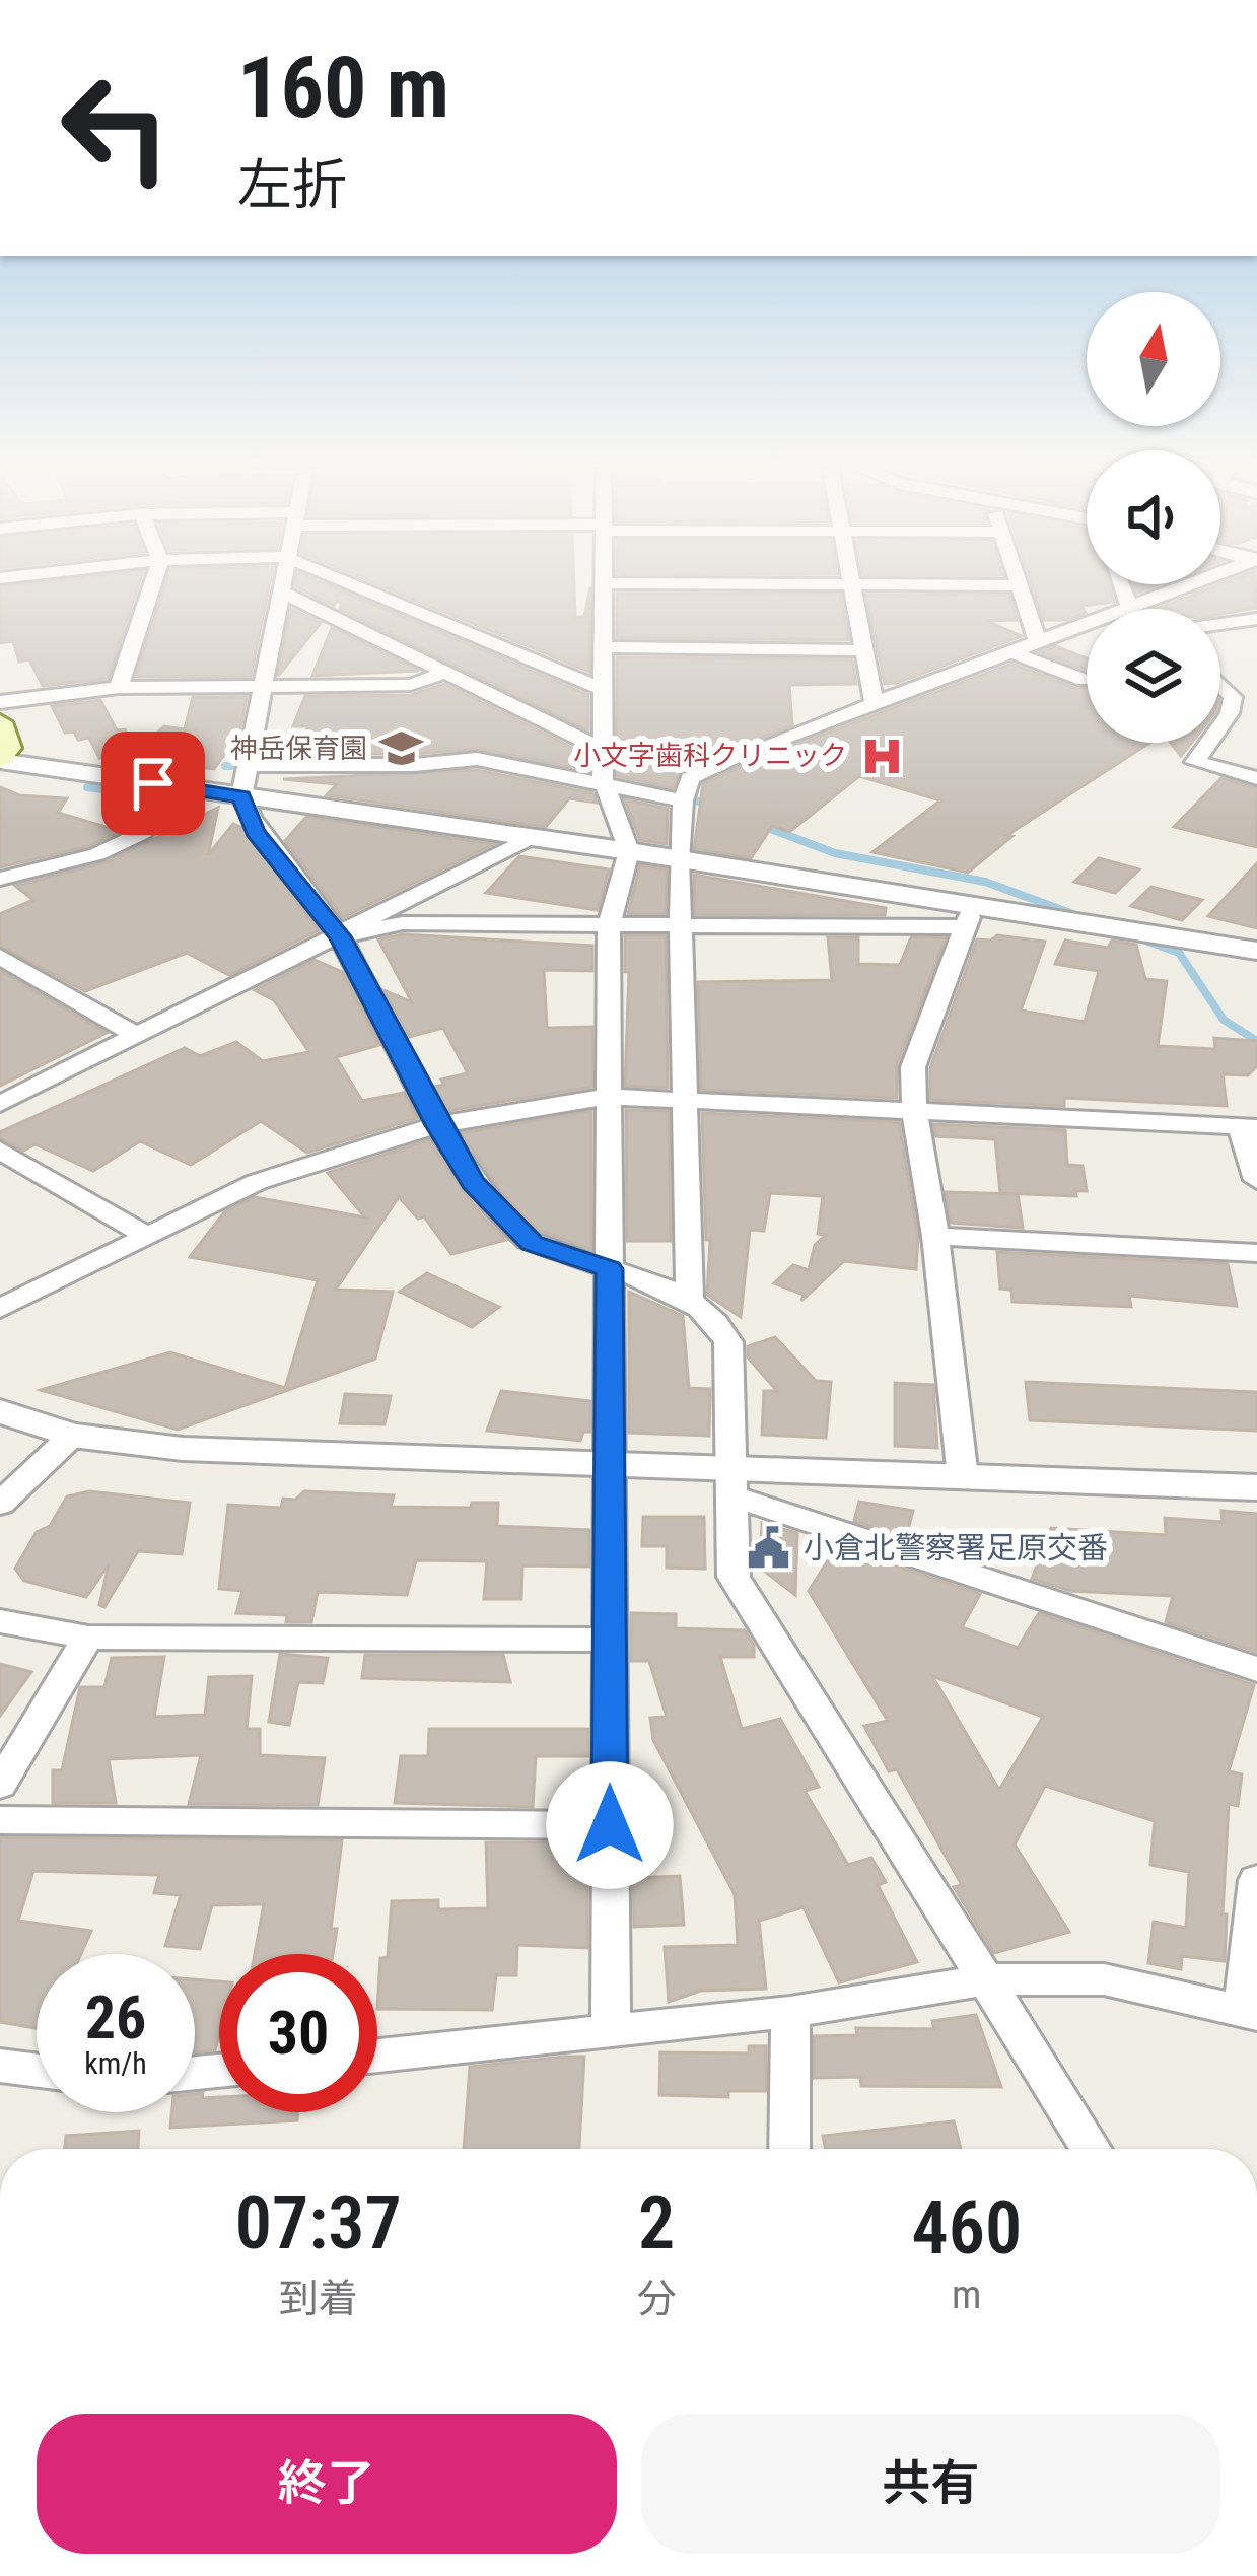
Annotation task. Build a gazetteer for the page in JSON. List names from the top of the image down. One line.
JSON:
{"places":{"school or university":["神岳保育園"],"hospital":["小文字歯科クリニック"],"public building":["小倉北警察署足原交番"]},"north":"top","page":{"turn":["160 m","左折"],"speed":"26 km/h","limit":"30","eta":["07:37","到着","2","分","460","m"],"buttons":["終了","共有"]}}
